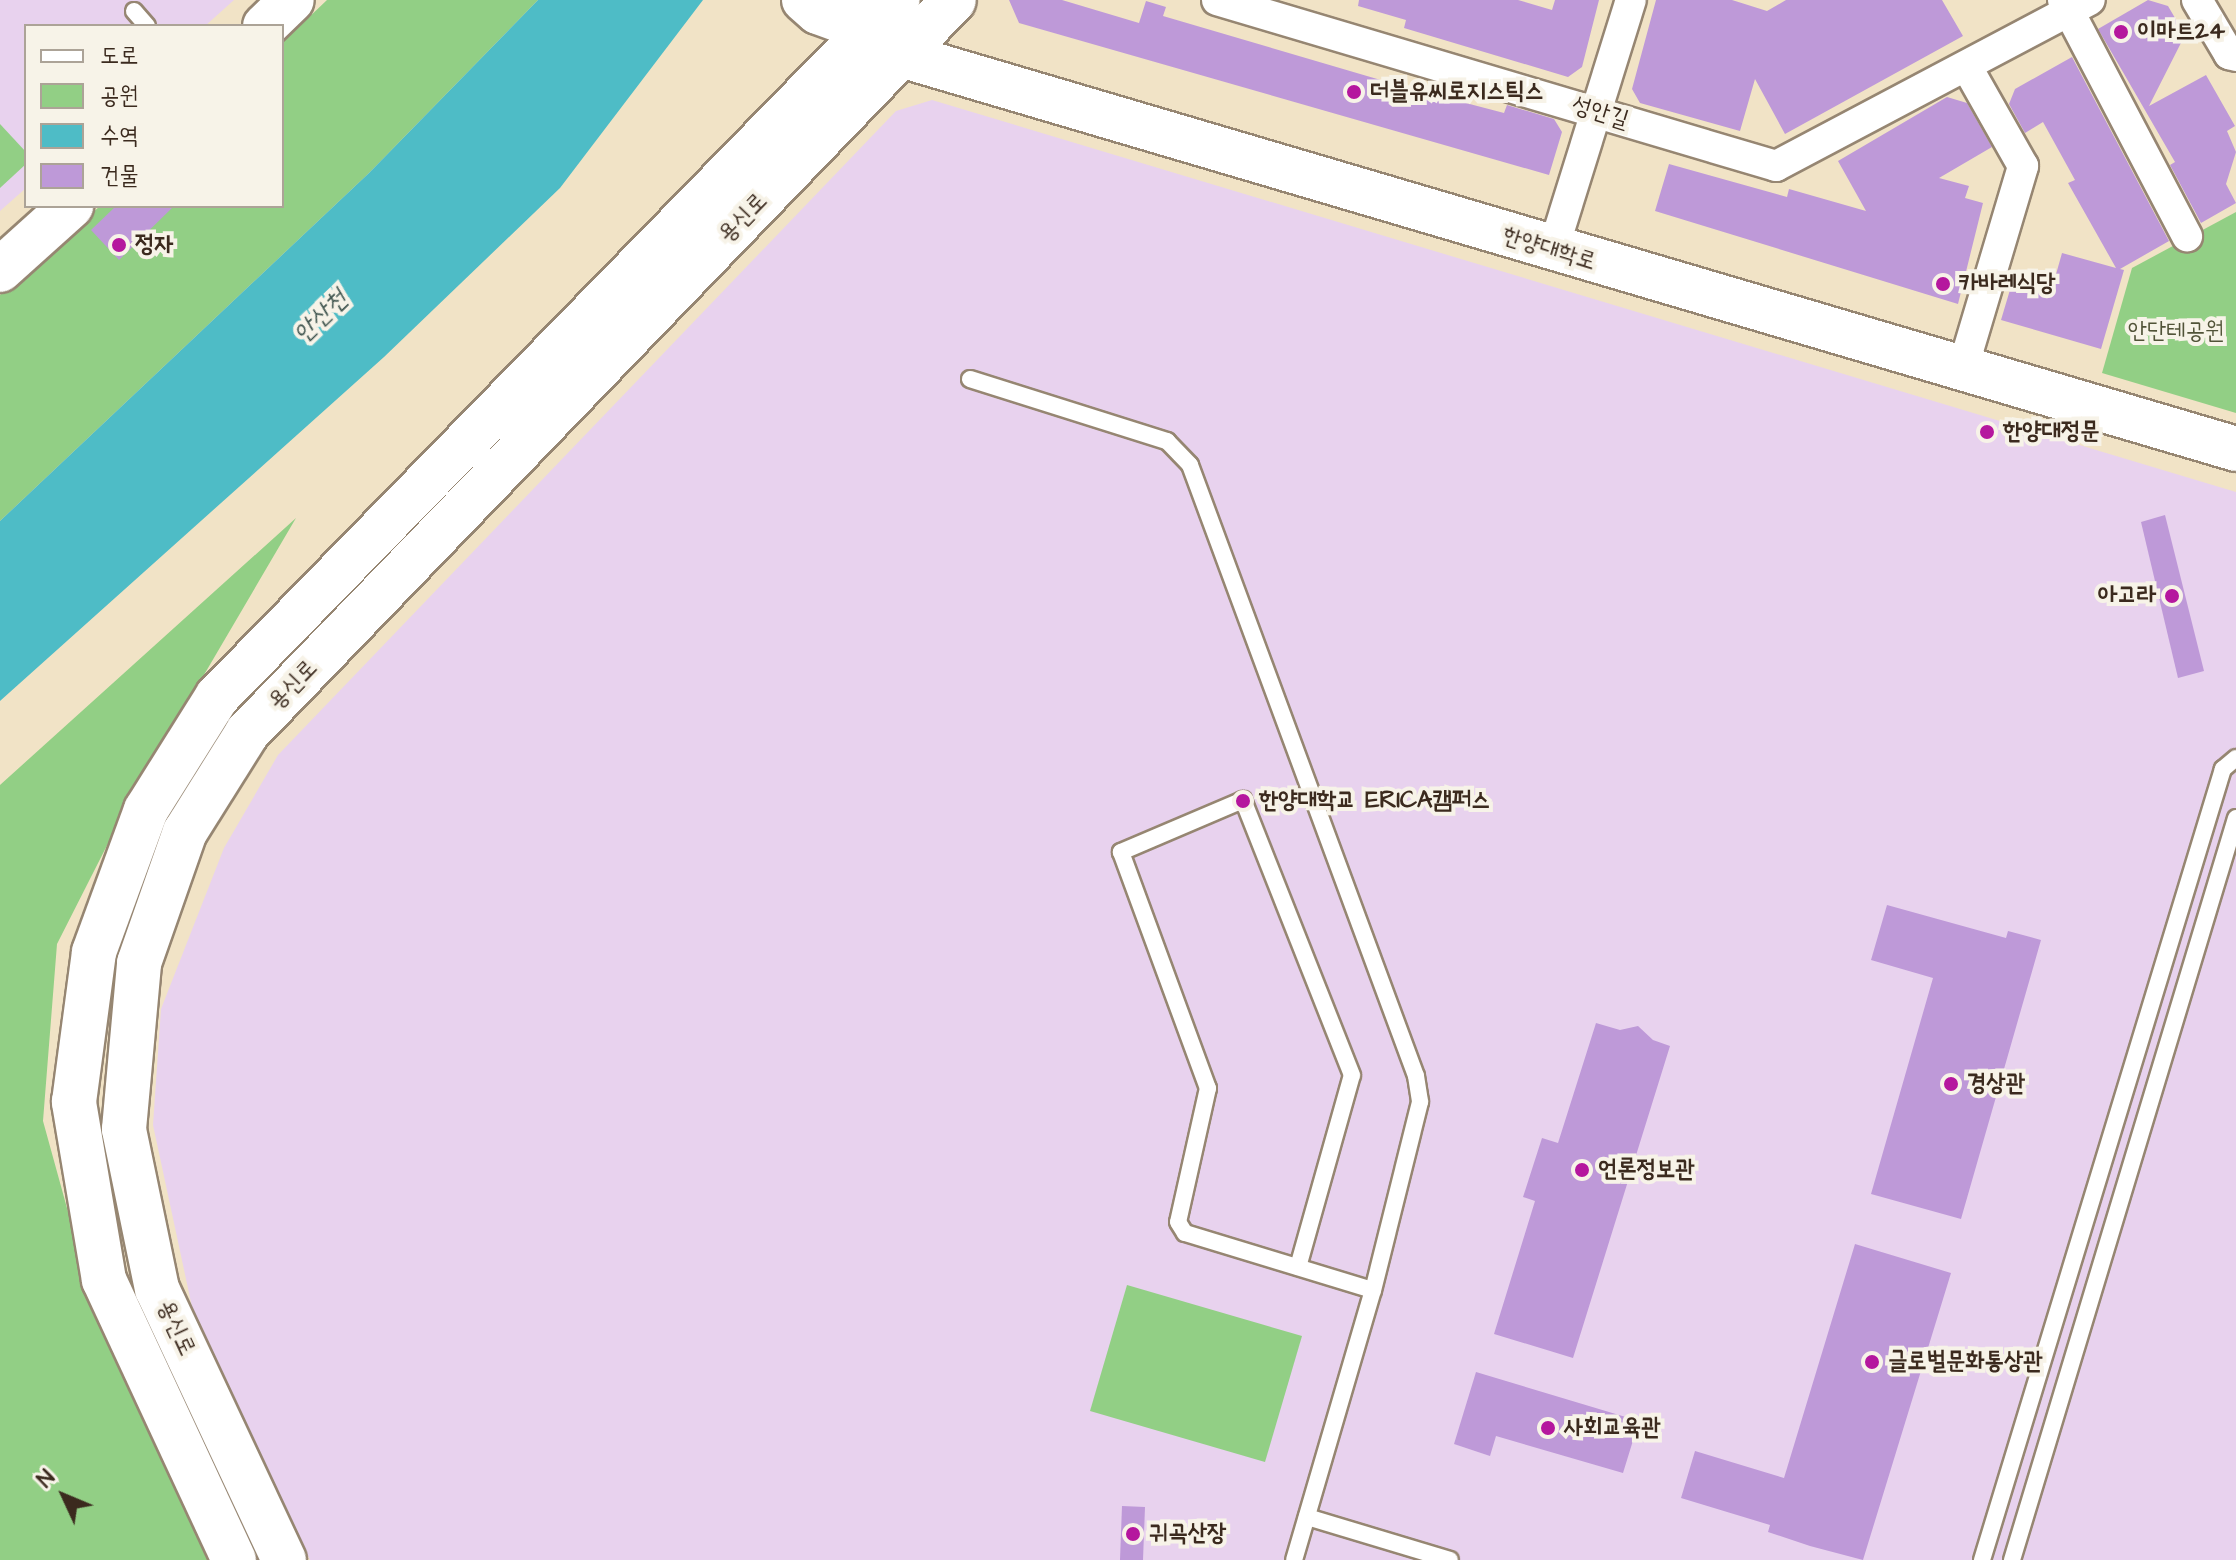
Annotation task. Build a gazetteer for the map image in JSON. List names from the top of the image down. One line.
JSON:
{"streets":{"main road":["용신로","한양대학로"],"street":["성안길"]},"crossings":[["용신로","한양대학로"]],"water":["안산천"],"parks":["안단테공원"],"places":["이마트24","더블유씨로지스틱스","정자","카바레식당","한양대정문","아고라","한양대학교 ERICA캠퍼스","경상관","언론정보관","글로벌문화통상관","사회교육관","귀곡산장"],"legend":["도로","공원","수역","건물"],"north":"top left"}
